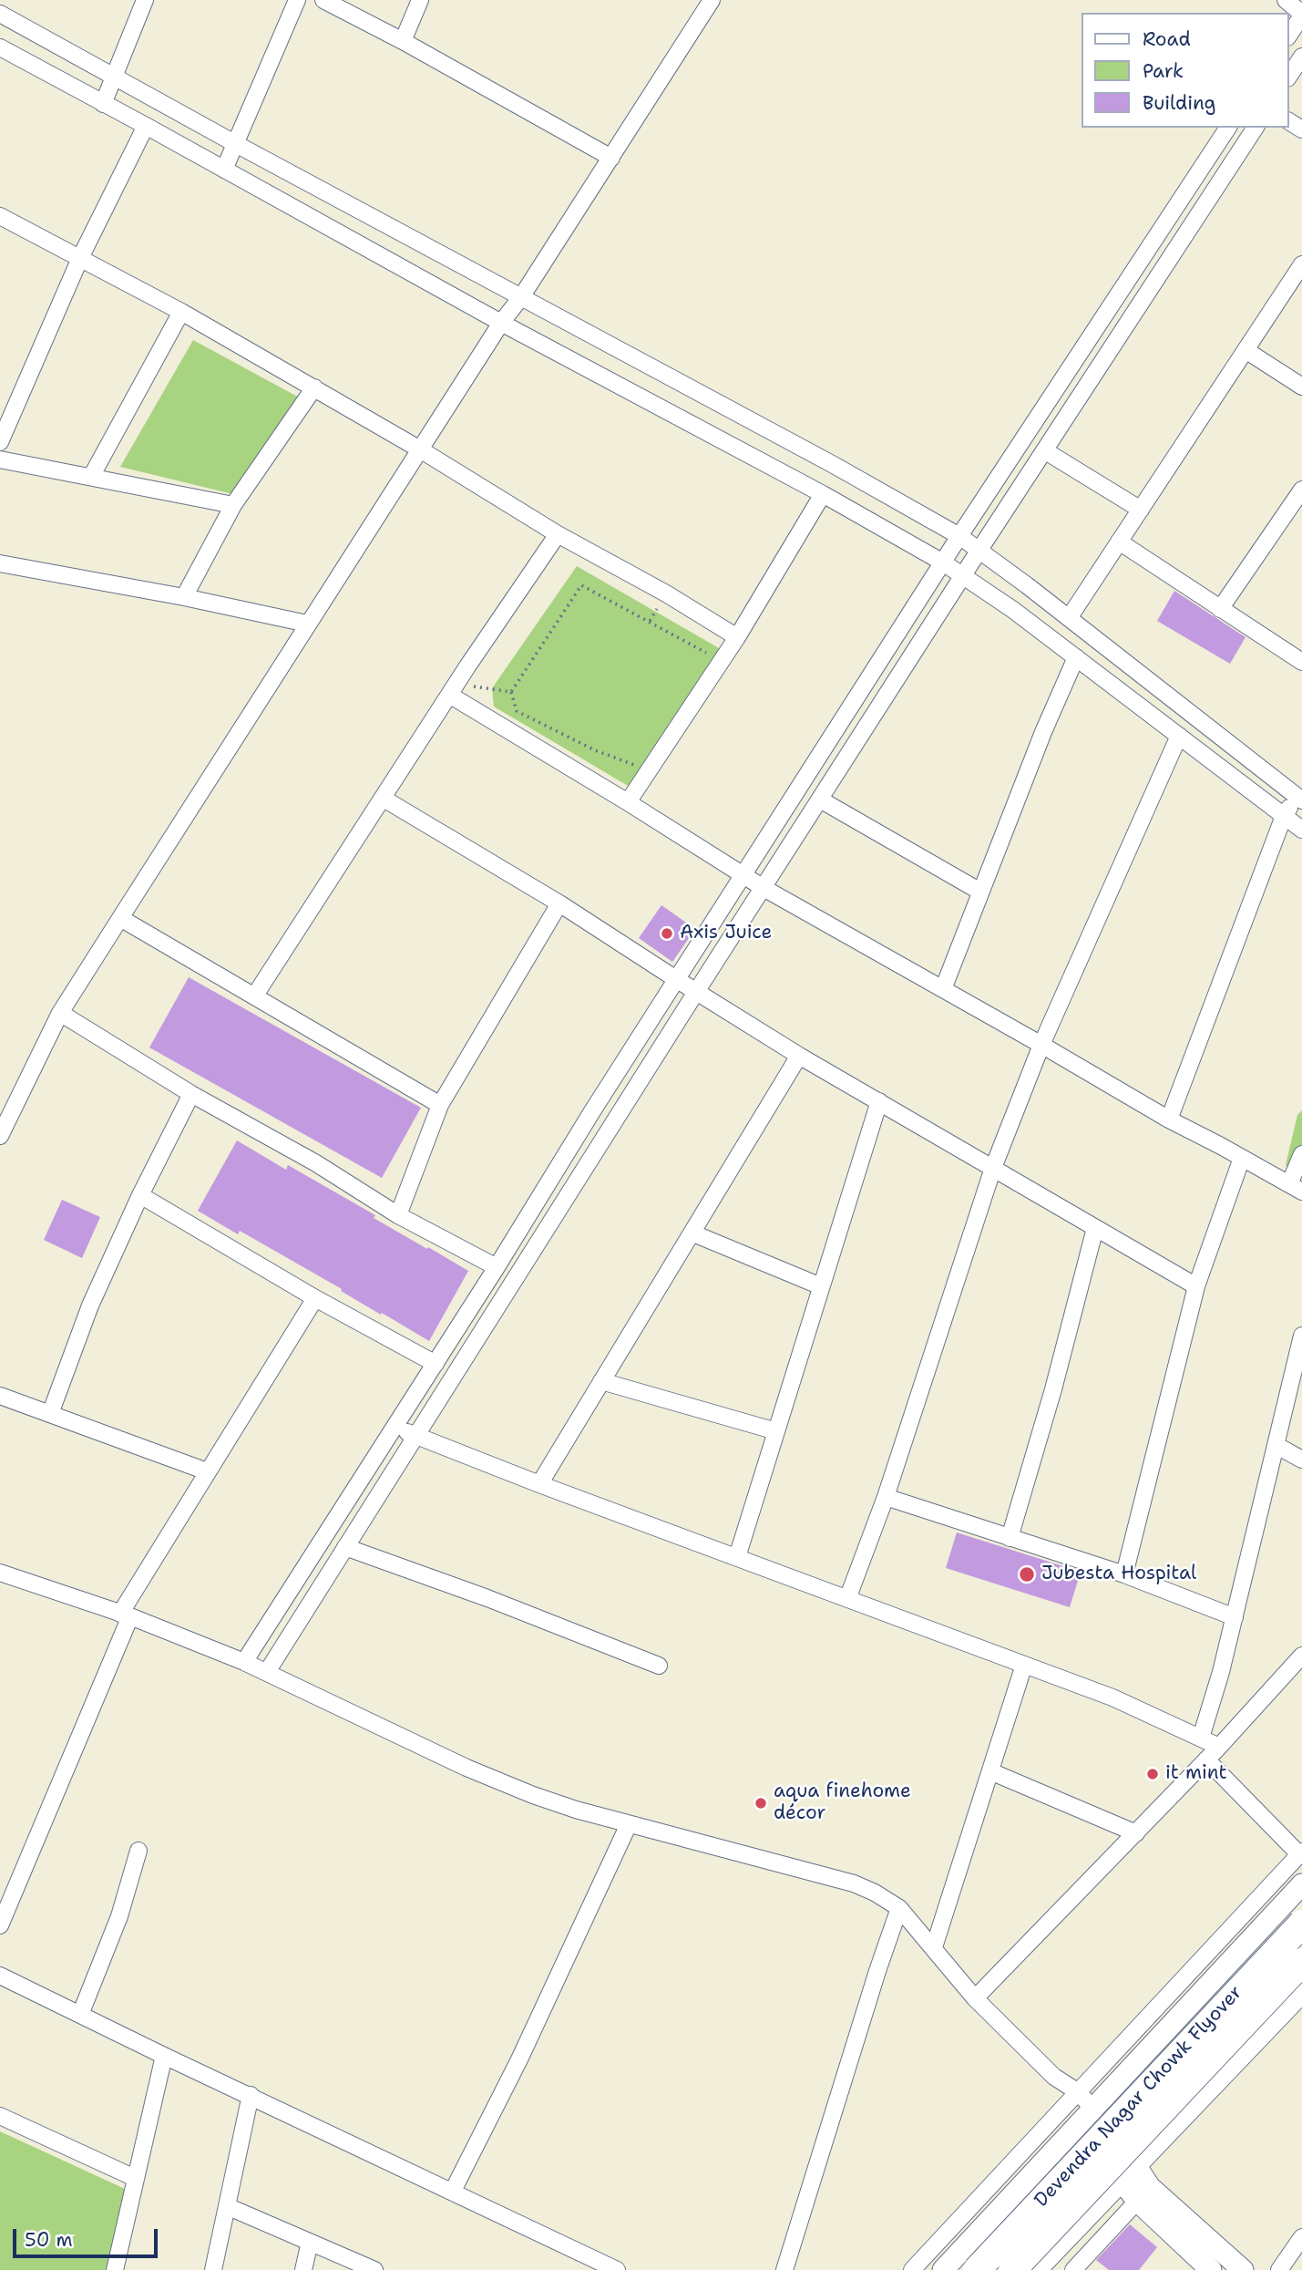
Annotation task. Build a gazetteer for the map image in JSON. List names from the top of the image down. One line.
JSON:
{"streets":{"highway":["Devendra Nagar Chowk Flyover"]},"places":["Axis Juice","Jubesta Hospital","it mint","aqua finehome décor"],"legend":["Road","Park","Building"],"scale_bar":"50 m"}
